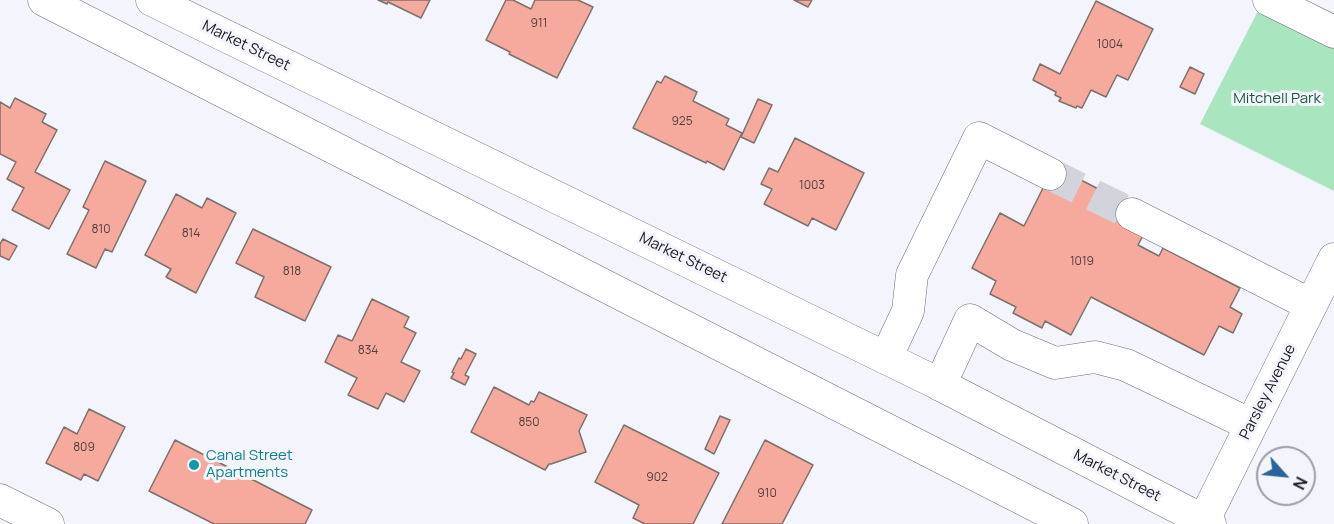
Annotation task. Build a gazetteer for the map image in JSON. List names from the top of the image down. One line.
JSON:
{"streets":{"street":["Market Street","Parsley Avenue"]},"crossings":[["Market Street","Parsley Avenue"]],"parks":["Mitchell Park"],"places":["Canal Street Apartments"],"house_numbers":["911","1004","925","1003","810","814","1019","818","834","850","809","902","910"],"north":"bottom right"}
